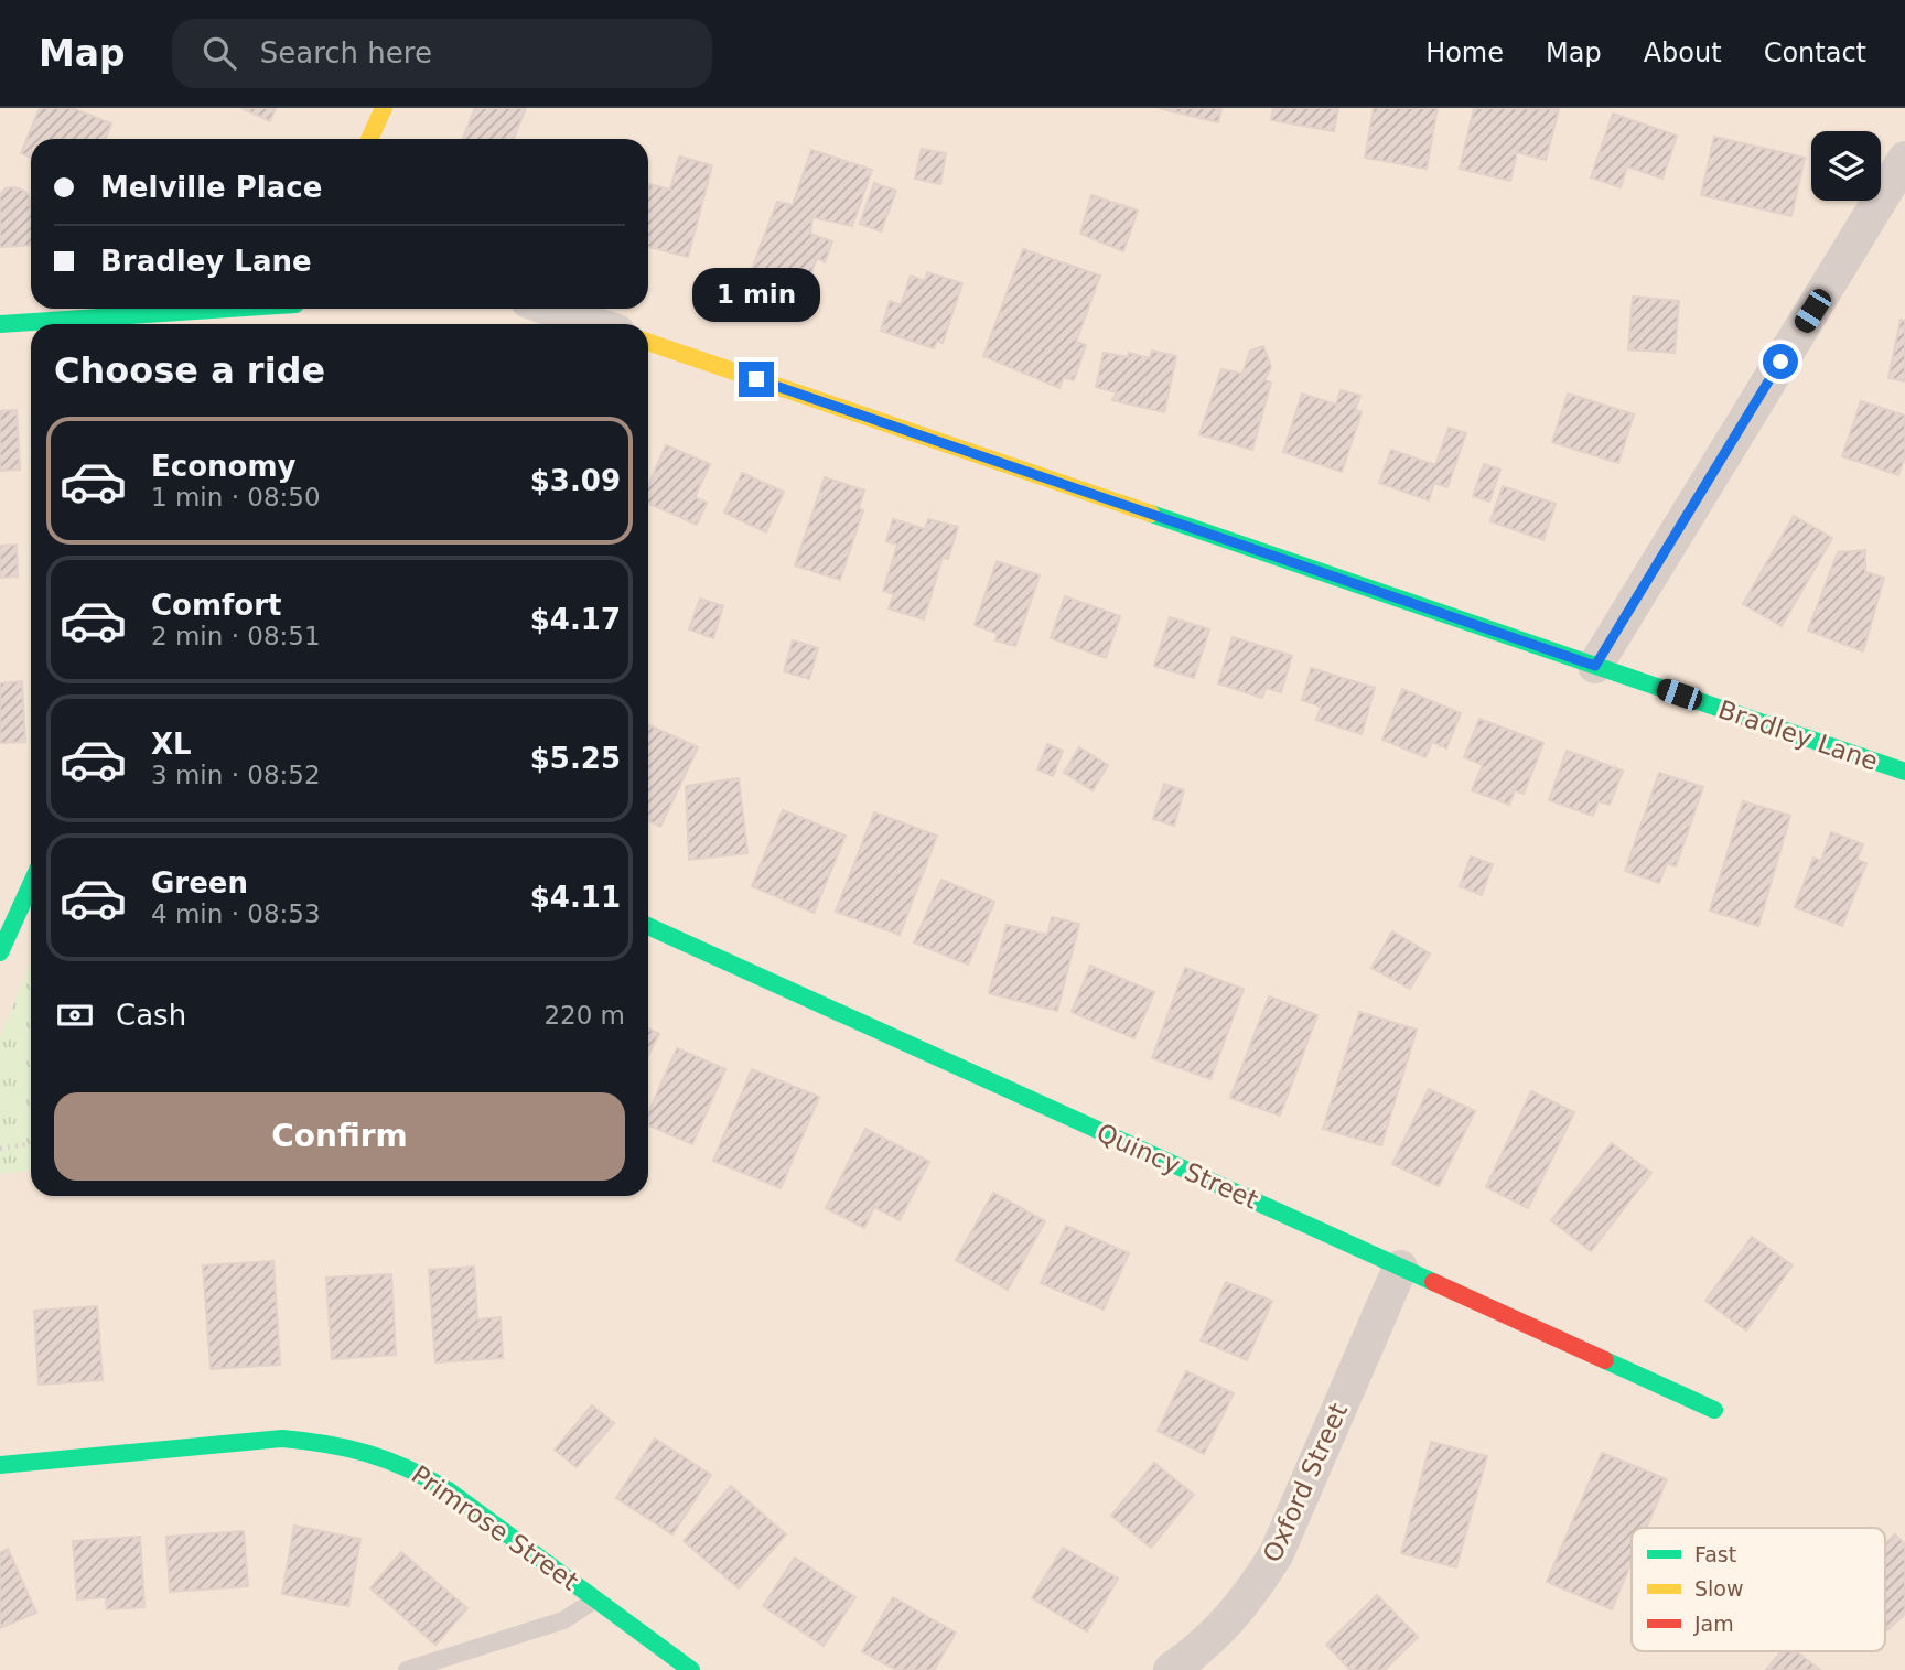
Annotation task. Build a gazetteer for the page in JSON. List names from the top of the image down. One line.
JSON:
{"streets":{"street":["Bradley Lane","Quincy Street","Oxford Street","Primrose Street"]},"crossings":[["Quincy Street","Oxford Street"]],"legend":["Fast","Slow","Jam"],"page":{"header":"Map","search":"Search here","nav":["Home","Map","About","Contact"],"banner":["Melville Place","Bradley Lane"],"bubble":"1 min","heading":"Choose a ride","list":[{"name":"Economy","note":"1 min · 08:50","value":"$3.09"},{"name":"Comfort","note":"2 min · 08:51","value":"$4.17"},{"name":"XL","note":"3 min · 08:52","value":"$5.25"},{"name":"Green","note":"4 min · 08:53","value":"$4.11"}],"pay":["Cash","220 m"],"buttons":"Confirm"}}
